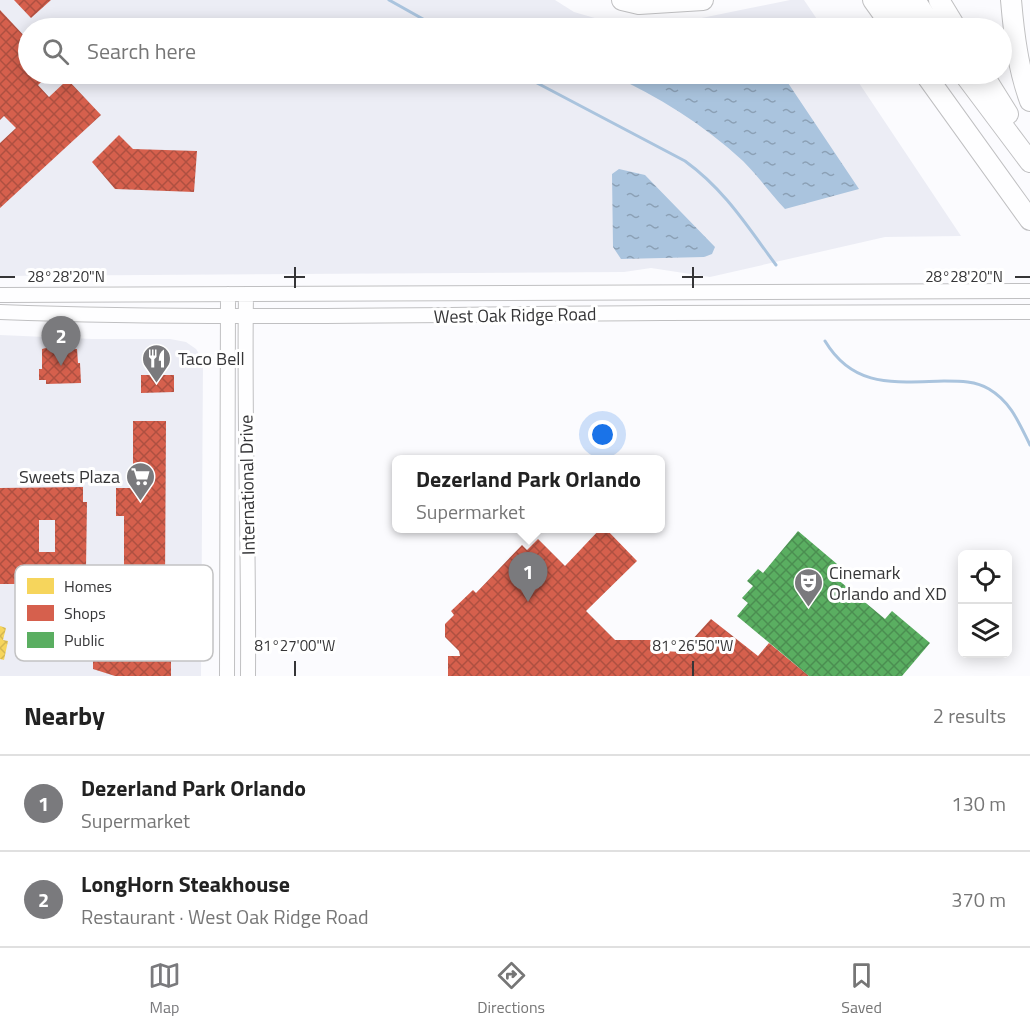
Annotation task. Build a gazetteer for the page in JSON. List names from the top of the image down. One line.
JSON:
{"streets":{"street":["West Oak Ridge Road","International Drive"]},"crossings":[["West Oak Ridge Road","International Drive"]],"places":{"restaurant":["Taco Bell"],"supermarket":["Sweets Plaza"],"theatre":["Cinemark Orlando and XD"]},"legend":["Homes","Shops","Public"],"page":{"search":"Search here","pins":["2","1"],"popup":["Dezerland Park Orlando","Supermarket"],"heading":["Nearby","2 results"],"list":[{"mark":"1","name":"Dezerland Park Orlando","note":"Supermarket","value":"130 m"},{"mark":"2","name":"LongHorn Steakhouse","note":"Restaurant · West Oak Ridge Road","value":"370 m"}],"nav":["Map","Directions","Saved"]},"coordinates":["28°28'20\"N","81°27'00\"W","81°26'50\"W"]}
